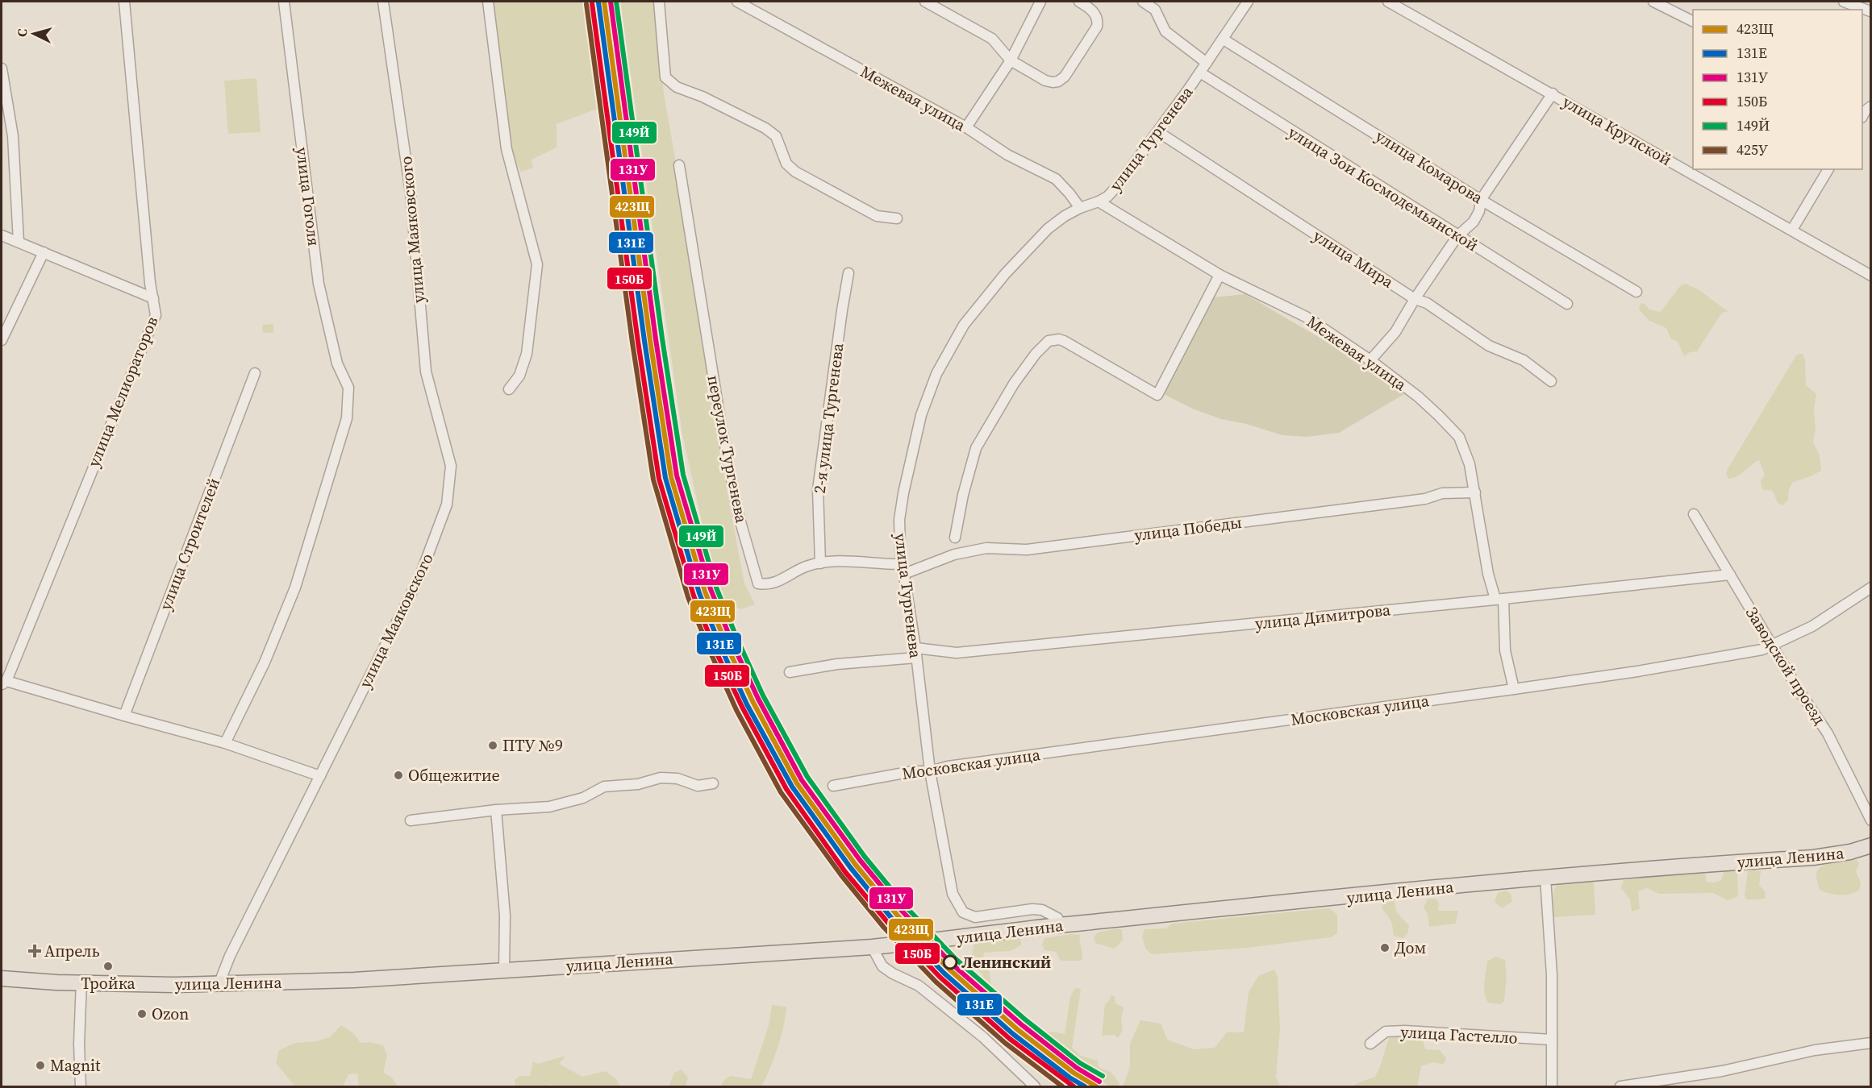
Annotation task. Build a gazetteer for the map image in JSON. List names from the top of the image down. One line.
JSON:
{"streets":{"main road":["улица Ленина"],"street":["Межевая улица","улица Крупской","улица Тургенева","улица Комарова","улица Зои Космодемьянской","улица Гоголя","улица Маяковского","улица Мира","улица Мелиораторов","2-я улица Тургенева","переулок Тургенева","улица Победы","улица Строителей","улица Димитрова","Заводской проезд","Московская улица","улица Гастелло"]},"crossings":[["Межевая улица","улица Тургенева"],["Межевая улица","улица Победы"],["Межевая улица","улица Димитрова"],["Межевая улица","Московская улица"],["улица Тургенева","улица Комарова"],["улица Тургенева","улица Зои Космодемьянской"],["улица Тургенева","улица Мира"],["улица Тургенева","переулок Тургенева"],["улица Тургенева","улица Победы"],["улица Тургенева","улица Димитрова"],["улица Тургенева","Московская улица"],["улица Тургенева","улица Ленина"],["улица Маяковского","улица Ленина"],["2-я улица Тургенева","переулок Тургенева"],["переулок Тургенева","улица Победы"],["улица Димитрова","Заводской проезд"],["Заводской проезд","Московская улица"]],"places":{"other":["ПТУ №9","Общежитие","Дом","Ленинский","Тройка","Ozon","Magnit"],"health":["Апрель"]},"lines":["transit line 423Щ","transit line 131У","transit line 149Й","transit line 131Е","transit line 150Б","transit line 425У"],"legend":["423Щ","131Е","131У","150Б","149Й","425У"],"north":"left"}
